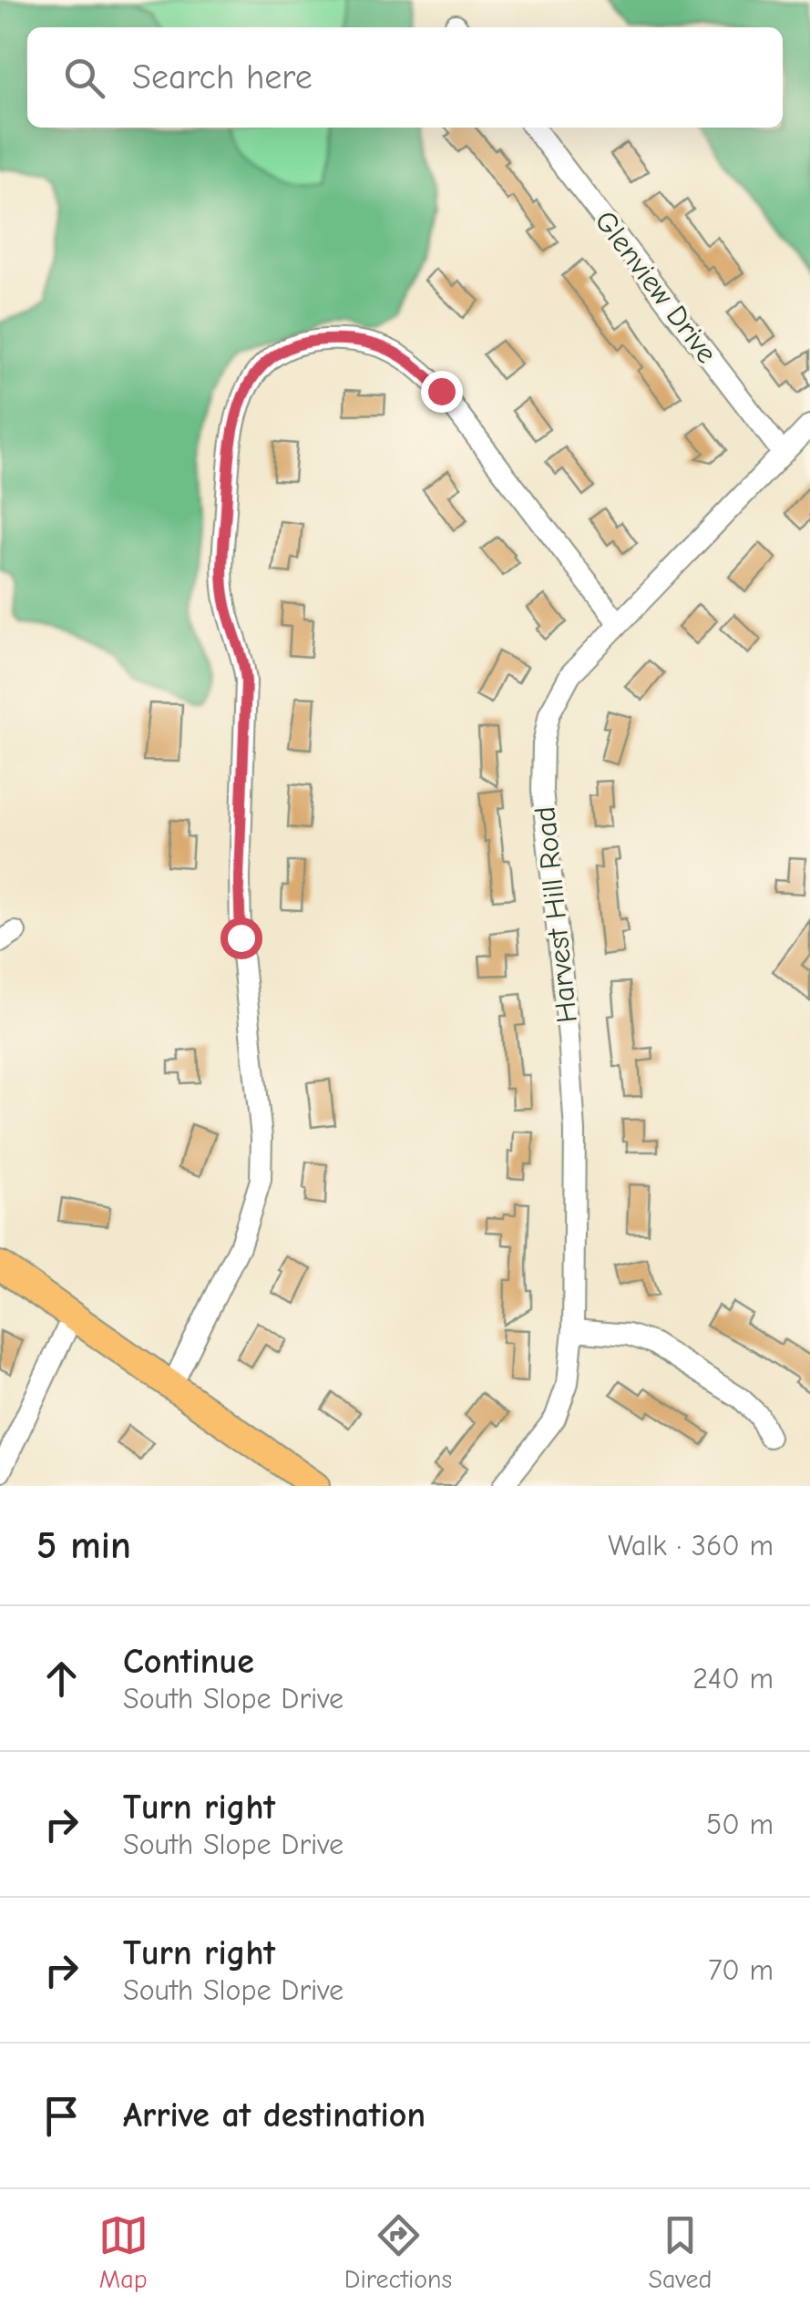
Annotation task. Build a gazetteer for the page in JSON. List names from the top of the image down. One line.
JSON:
{"streets":{"street":["Glenview Drive","Harvest Hill Road"]},"crossings":[["Glenview Drive","Harvest Hill Road"]],"page":{"search":"Search here","heading":["5 min","Walk · 360 m"],"list":[["Continue","South Slope Drive","240 m"],["Turn right","South Slope Drive","50 m"],["Turn right","South Slope Drive","70 m"],"Arrive at destination"],"nav":["Map","Directions","Saved"]}}
